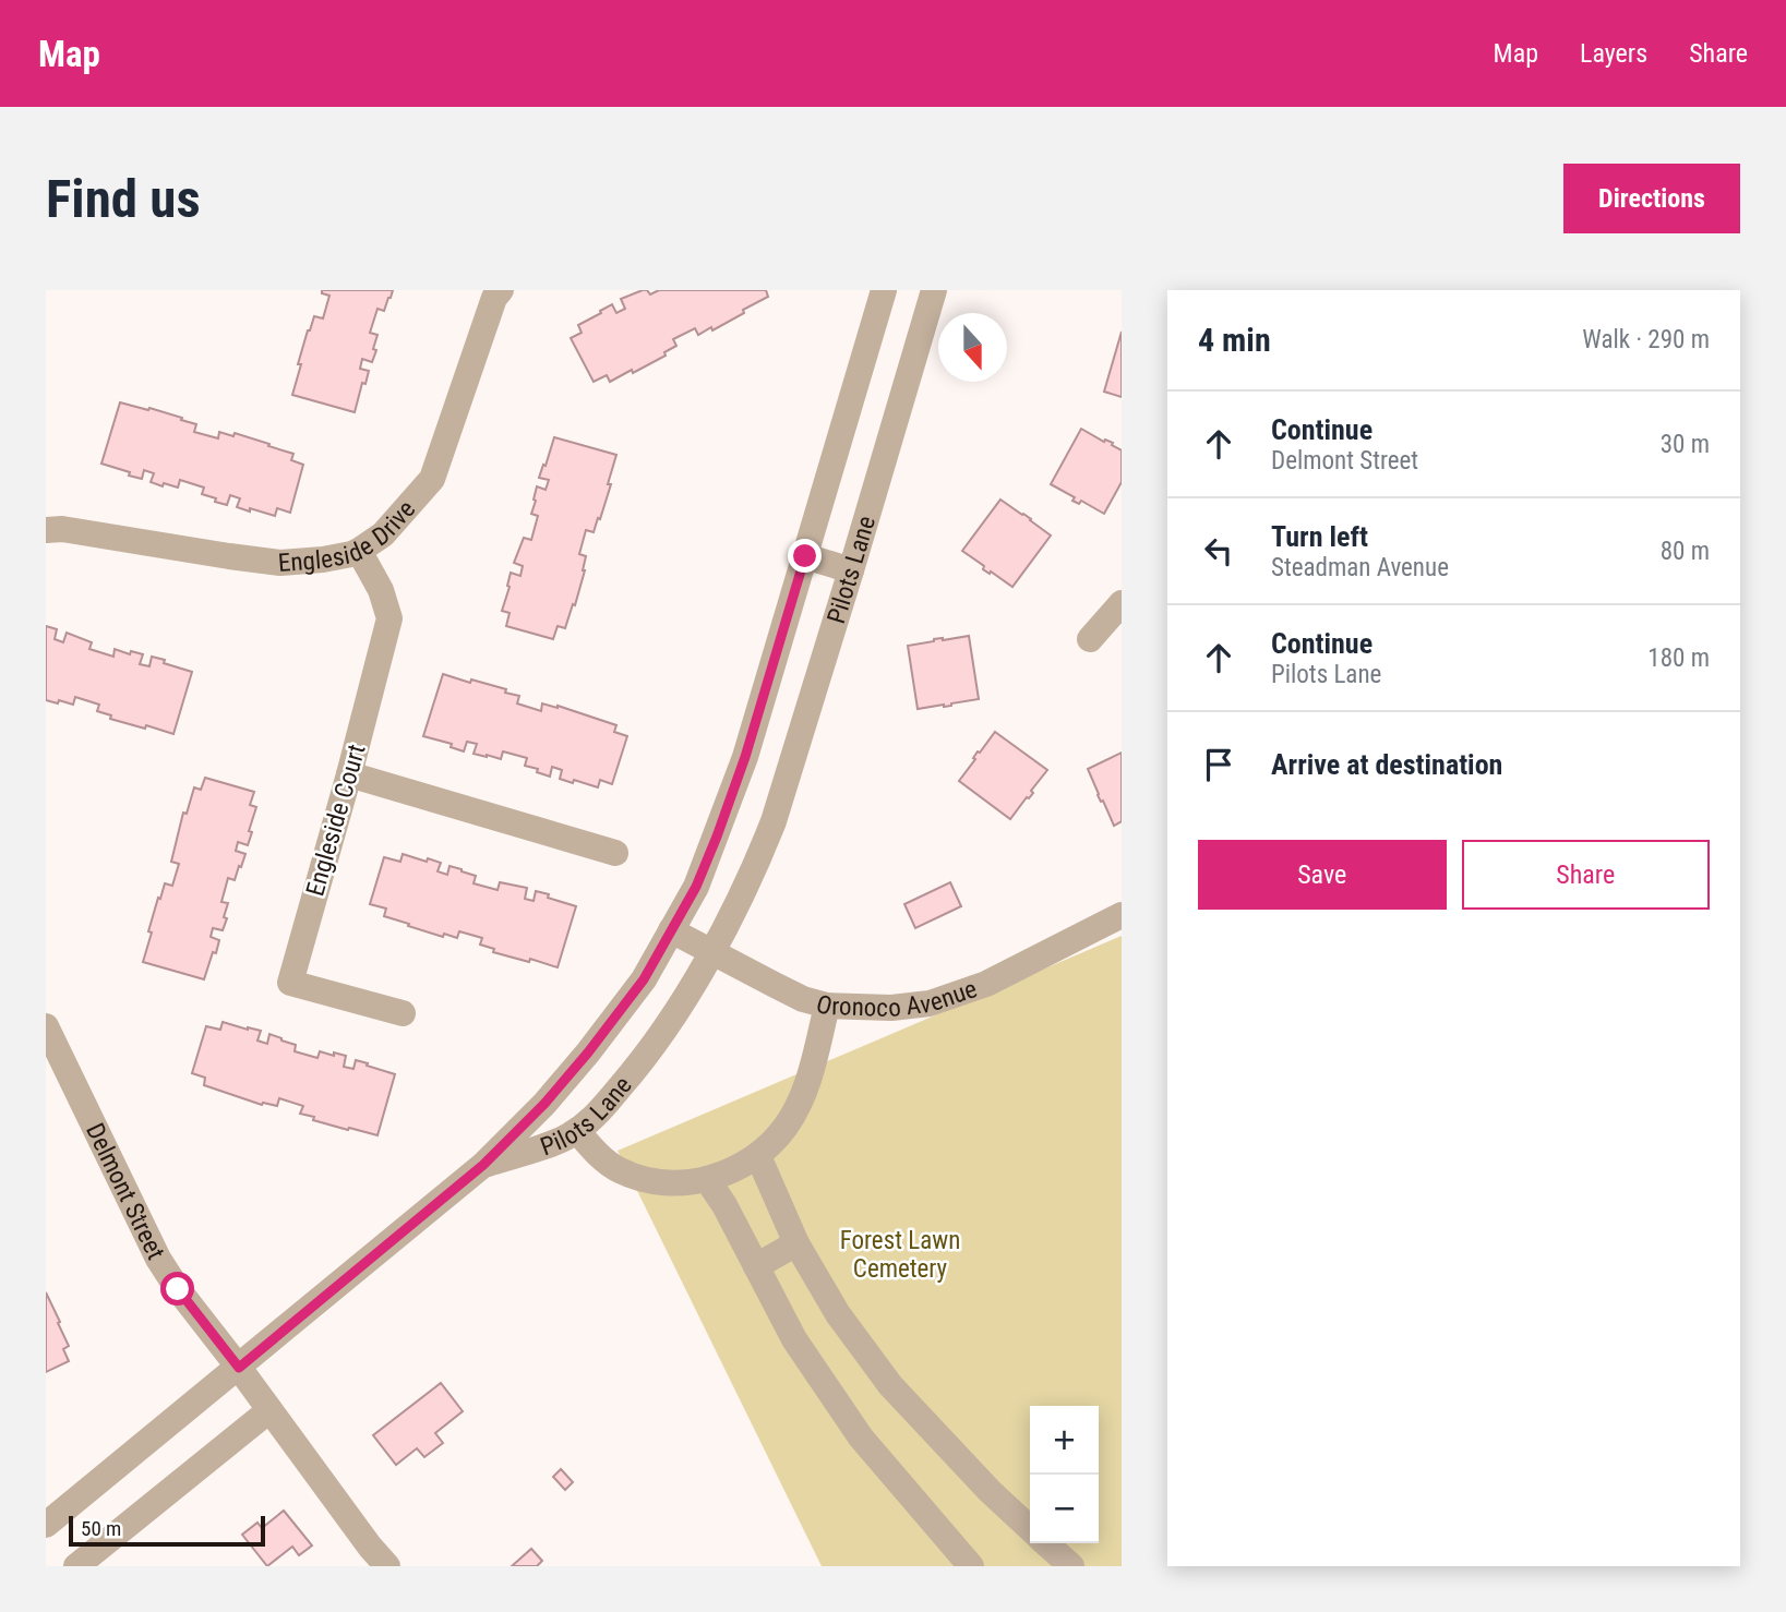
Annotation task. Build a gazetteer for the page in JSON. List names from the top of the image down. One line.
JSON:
{"streets":{"street":["Engleside Drive","Pilots Lane","Engleside Court","Oronoco Avenue","Delmont Street"]},"crossings":[["Engleside Drive","Engleside Court"],["Pilots Lane","Oronoco Avenue"]],"parks":["Forest Lawn Cemetery"],"scale_bar":"50 m","north":"bottom","page":{"header":"Map","nav":["Map","Layers","Share"],"buttons":["Directions",["Save","Share"]],"title":"Find us","heading":["4 min","Walk · 290 m"],"list":[["Continue","Delmont Street","30 m"],["Turn left","Steadman Avenue","80 m"],["Continue","Pilots Lane","180 m"],"Arrive at destination"],"map_buttons":["+","−"],"scale":"50 m"}}
